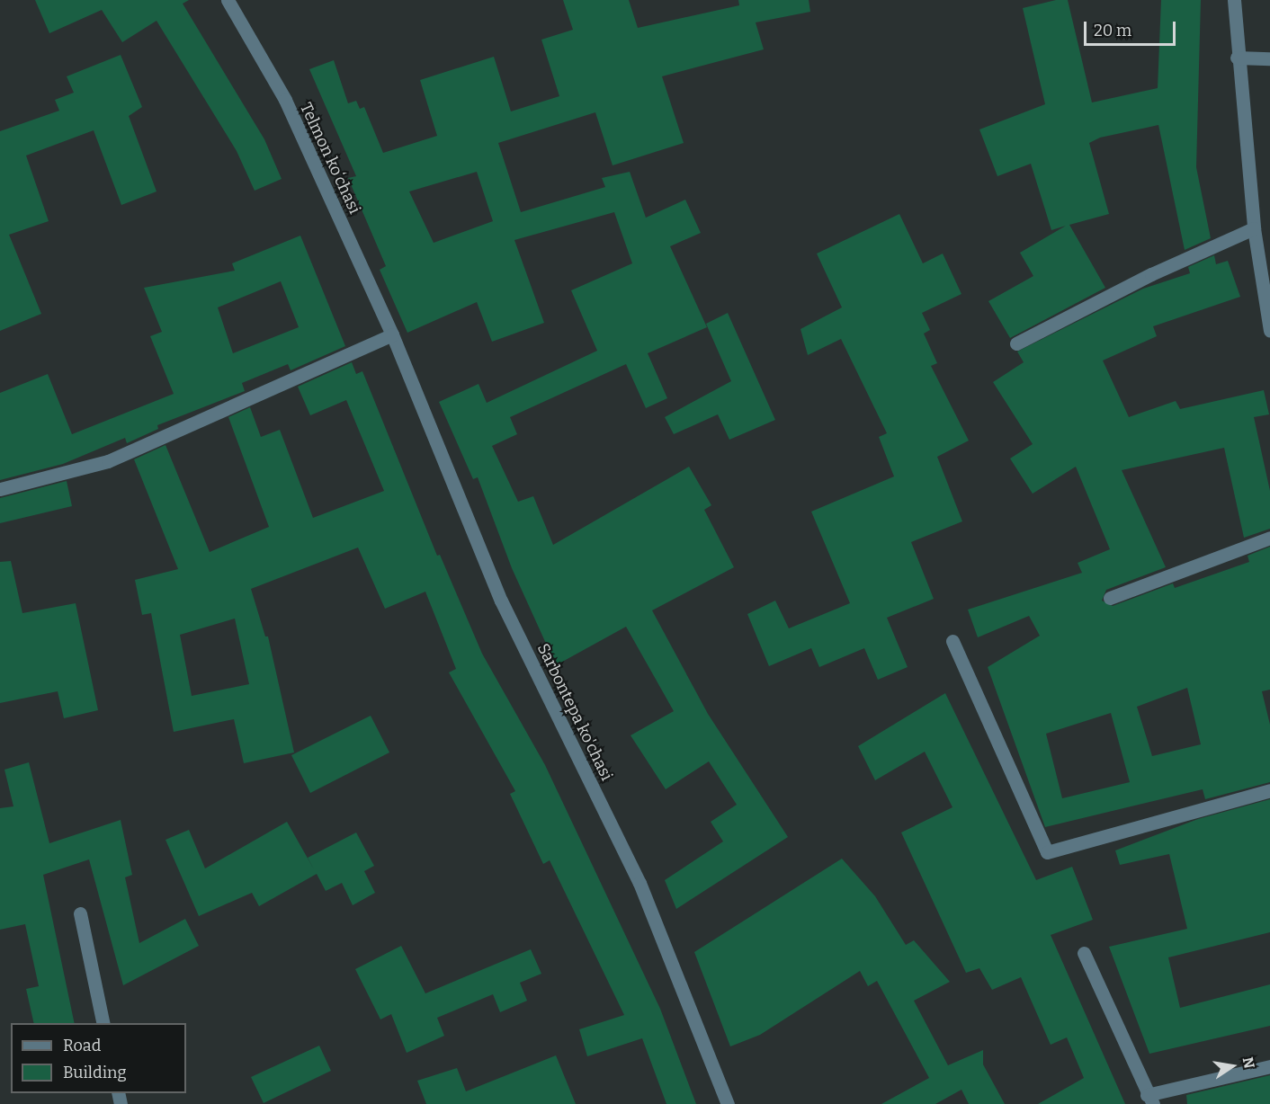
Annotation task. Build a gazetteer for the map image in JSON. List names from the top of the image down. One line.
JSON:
{"streets":{"street":["Telmon koʻchasi","Sarbontepa ko'chasi"]},"crossings":[["Telmon koʻchasi","Sarbontepa ko'chasi"]],"legend":["Road","Building"],"scale_bar":"20 m","north":"right"}
